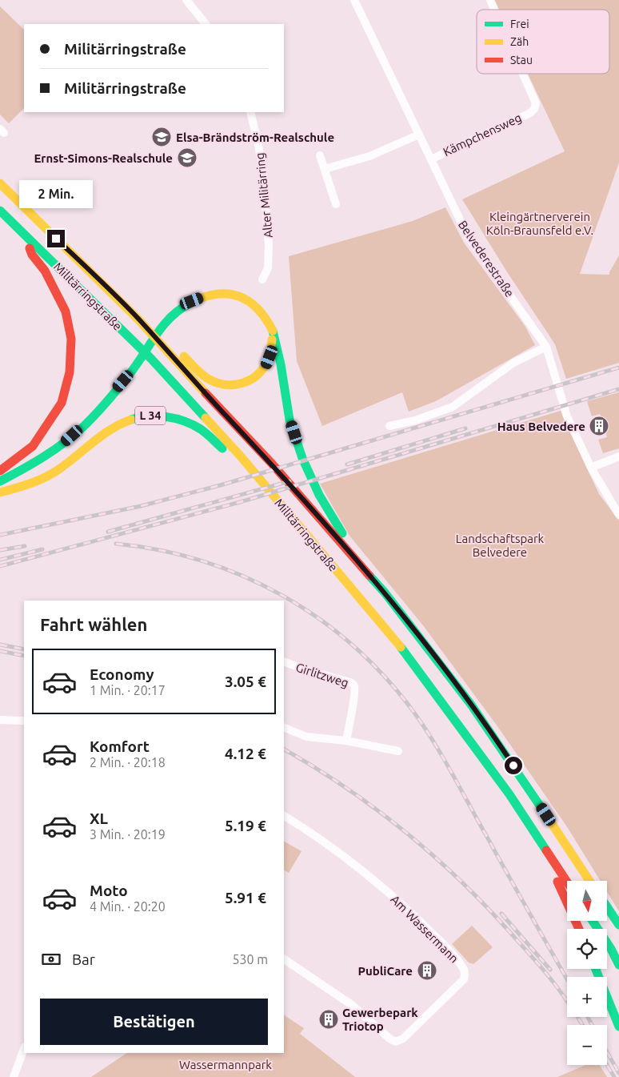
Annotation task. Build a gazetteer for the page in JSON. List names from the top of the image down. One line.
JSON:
{"streets":{"main road":["Militärringstraße","L 34"],"street":["Kämpchensweg","Alter Militärring","Belvederestraße","Girlitzweg","Am Wassermann"]},"crossings":[["Kämpchensweg","Belvederestraße"],["Militärringstraße","L 34"]],"parks":["Kleingärtnerverein Köln-Braunsfeld e.V.","Landschaftspark Belvedere","Wassermannpark"],"places":{"school or university":["Elsa-Brändström-Realschule","Ernst-Simons-Realschule"],"building":["Haus Belvedere","PubliCare","Gewerbepark Triotop"]},"legend":["Frei","Zäh","Stau"],"north":"bottom","page":{"banner":["Militärringstraße","Militärringstraße"],"bubble":"2 Min.","heading":"Fahrt wählen","list":[{"name":"Economy","note":"1 Min. · 20:17","value":"3.05 €"},{"name":"Komfort","note":"2 Min. · 20:18","value":"4.12 €"},{"name":"XL","note":"3 Min. · 20:19","value":"5.19 €"},{"name":"Moto","note":"4 Min. · 20:20","value":"5.91 €"}],"map_buttons":["+","−"],"pay":["Bar","530 m"],"buttons":"Bestätigen"}}
